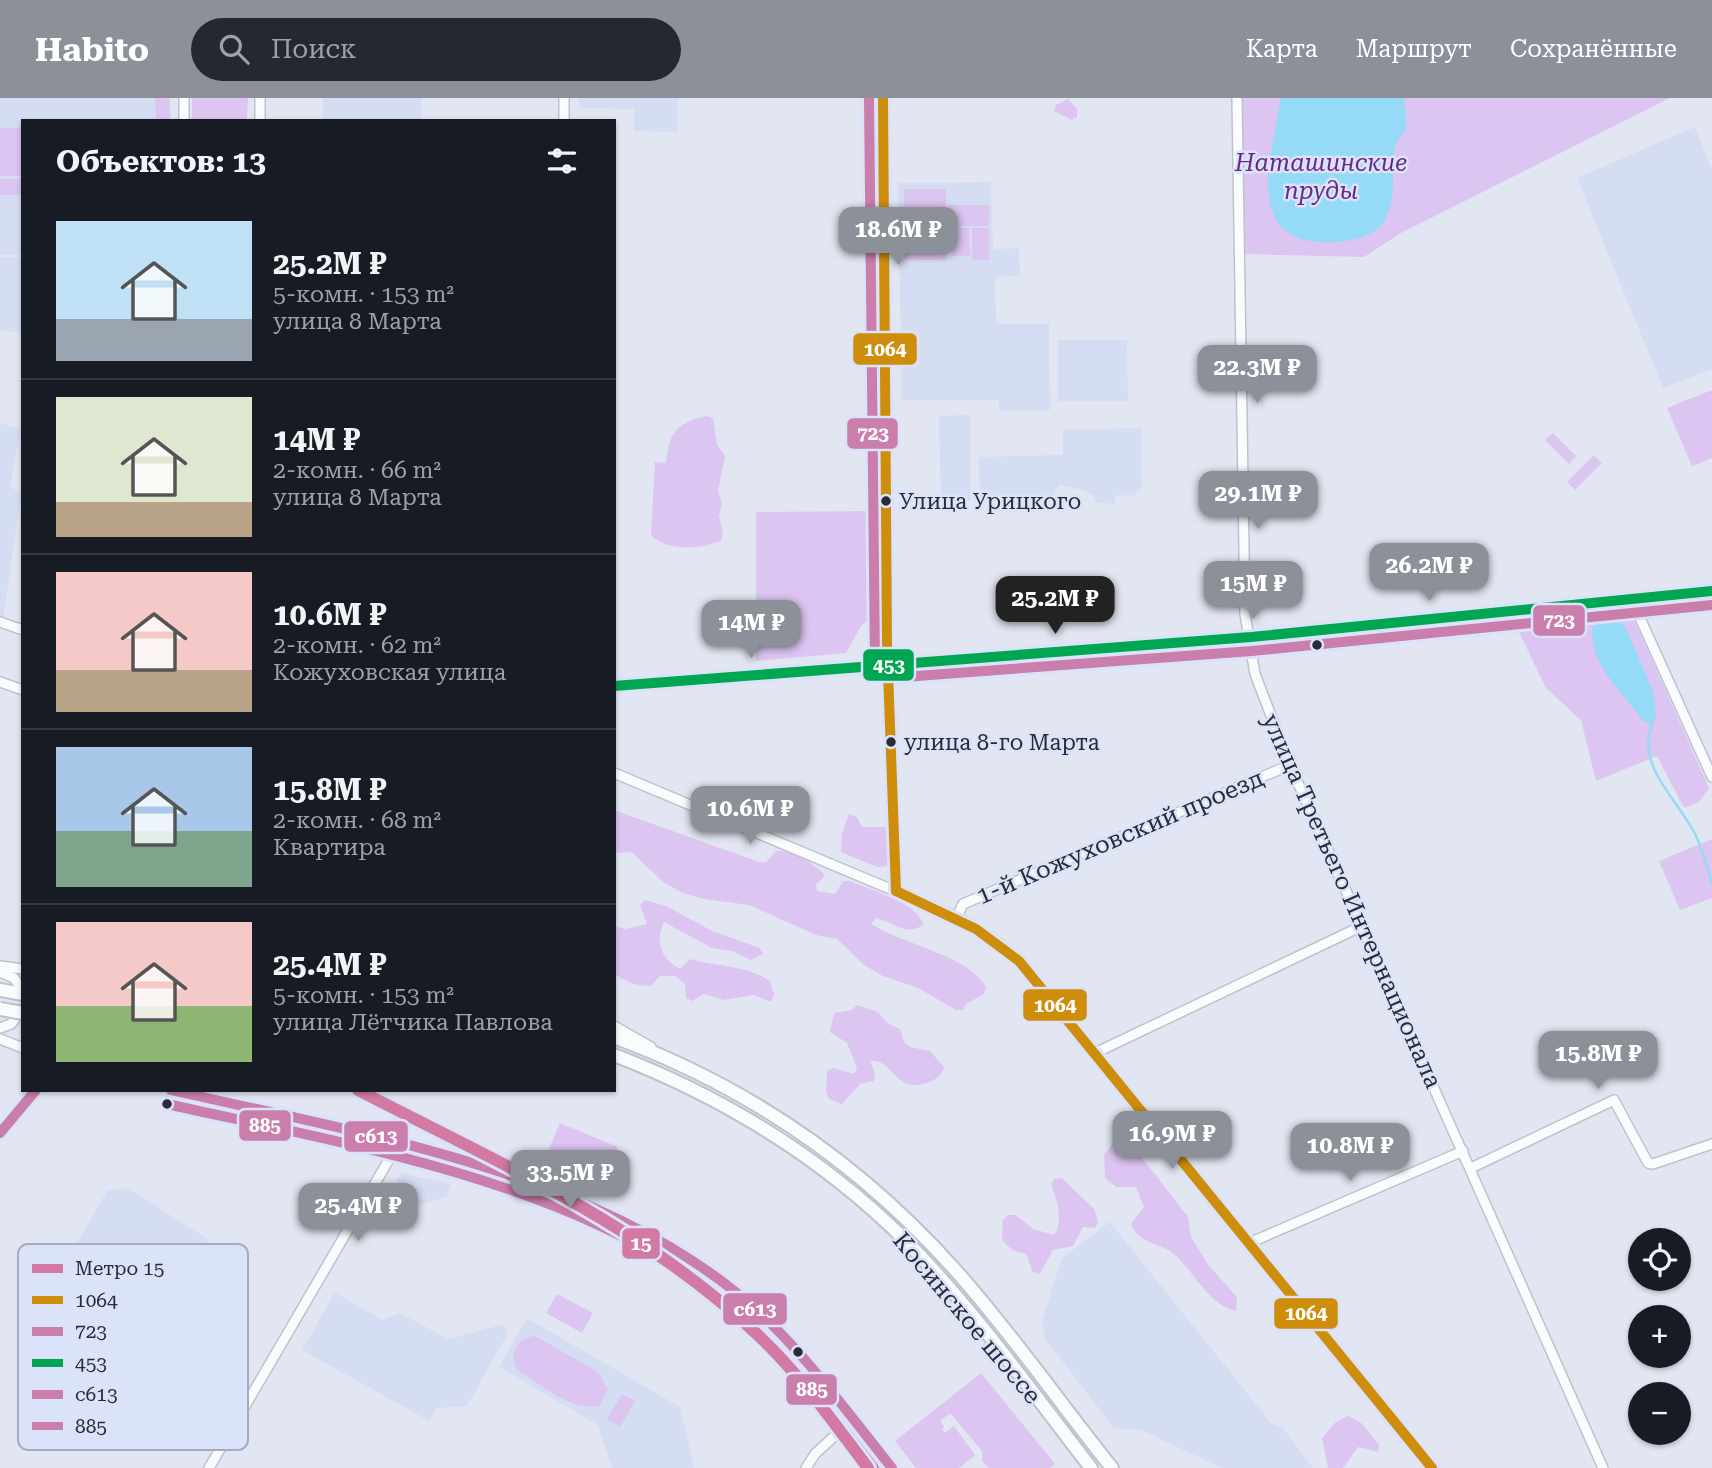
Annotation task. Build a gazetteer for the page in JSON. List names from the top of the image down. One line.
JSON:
{"streets":{"highway":["Косинское шоссе"],"street":["1-й Кожуховский проезд","улица Третьего Интернационала"]},"crossings":[["1-й Кожуховский проезд","улица Третьего Интернационала"]],"parks":["Наташинские пруды"],"places":["Улица Урицкого","улица 8-го Марта"],"lines":["transit line 1064","transit line 723","transit line 453","metro line 15","transit line с613","transit line 885"],"legend":["Метро 15","1064","723","453","с613","885"],"page":{"header":"Habito","search":"Поиск","nav":["Карта","Маршрут","Сохранённые"],"heading":"Объектов: 13","list":[{"name":"25.2M ₽","note":"5-комн. · 153 m² · улица 8 Марта"},{"name":"14M ₽","note":"2-комн. · 66 m² · улица 8 Марта"},{"name":"10.6M ₽","note":"2-комн. · 62 m² · Кожуховская улица"},{"name":"15.8M ₽","note":"2-комн. · 68 m² · Квартира"},{"name":"25.4M ₽","note":"5-комн. · 153 m² · улица Лётчика Павлова"}],"price":["18.6M ₽","22.3M ₽","29.1M ₽","26.2M ₽","15M ₽","25.2M ₽","14M ₽","10.6M ₽","15.8M ₽","16.9M ₽","10.8M ₽","33.5M ₽","25.4M ₽"],"map_buttons":["+","−"]}}
